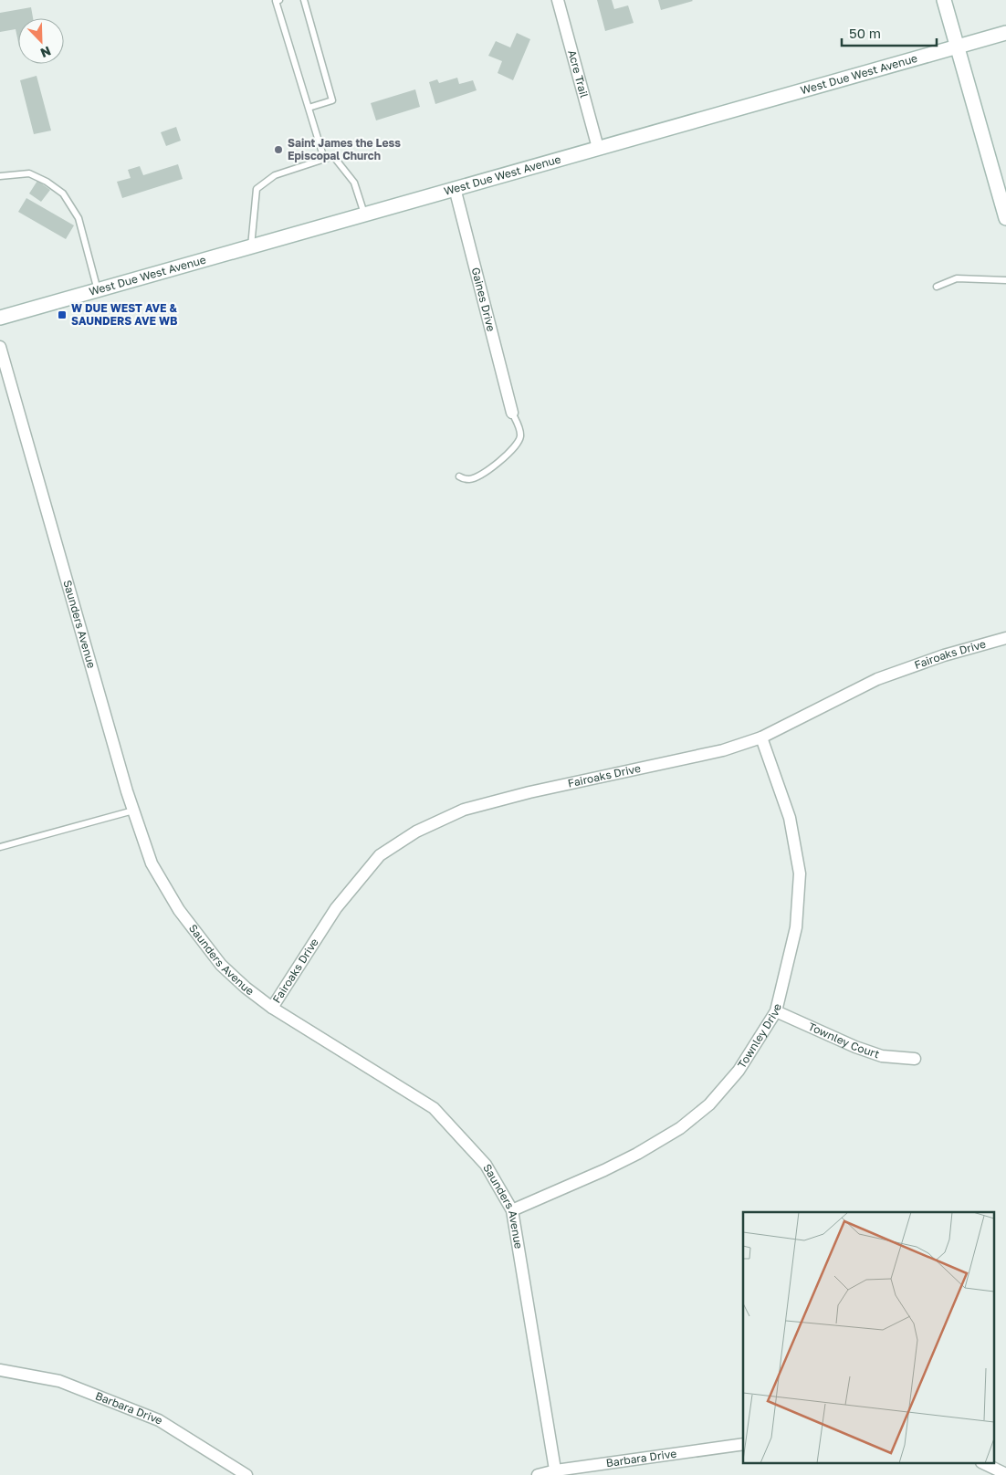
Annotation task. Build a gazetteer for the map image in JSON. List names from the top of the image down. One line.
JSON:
{"streets":{"main road":["West Due West Avenue"],"street":["Acre Trail","Gaines Drive","Saunders Avenue","Fairoaks Drive","Townley Drive","Townley Court","Barbara Drive"]},"crossings":[["Acre Trail","West Due West Avenue"],["West Due West Avenue","Gaines Drive"],["Saunders Avenue","Fairoaks Drive"],["Saunders Avenue","Townley Drive"],["Saunders Avenue","Barbara Drive"],["Fairoaks Drive","Townley Drive"],["Townley Drive","Townley Court"]],"places":{"other":["Saint James the Less Episcopal Church"],"transit":["W DUE WEST AVE & SAUNDERS AVE WB"]},"scale_bar":"50 m","north":"bottom right"}
